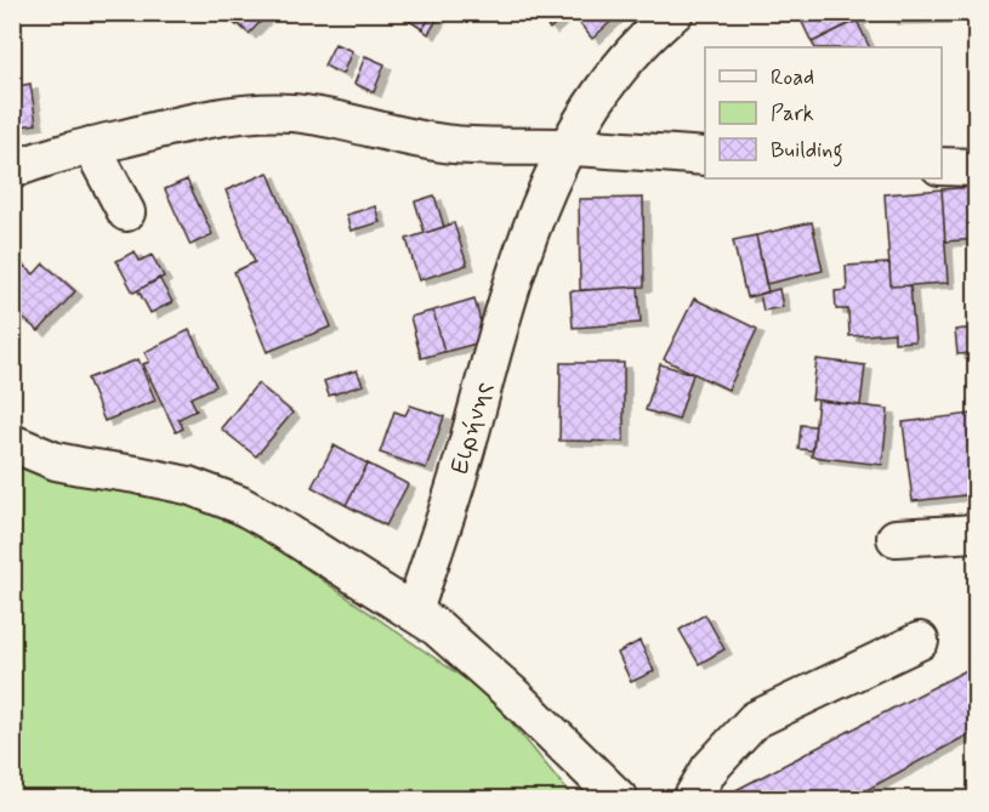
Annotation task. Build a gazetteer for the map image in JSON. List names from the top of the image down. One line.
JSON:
{"streets":{"street":["Ειρήνης"]},"legend":["Road","Park","Building"]}
